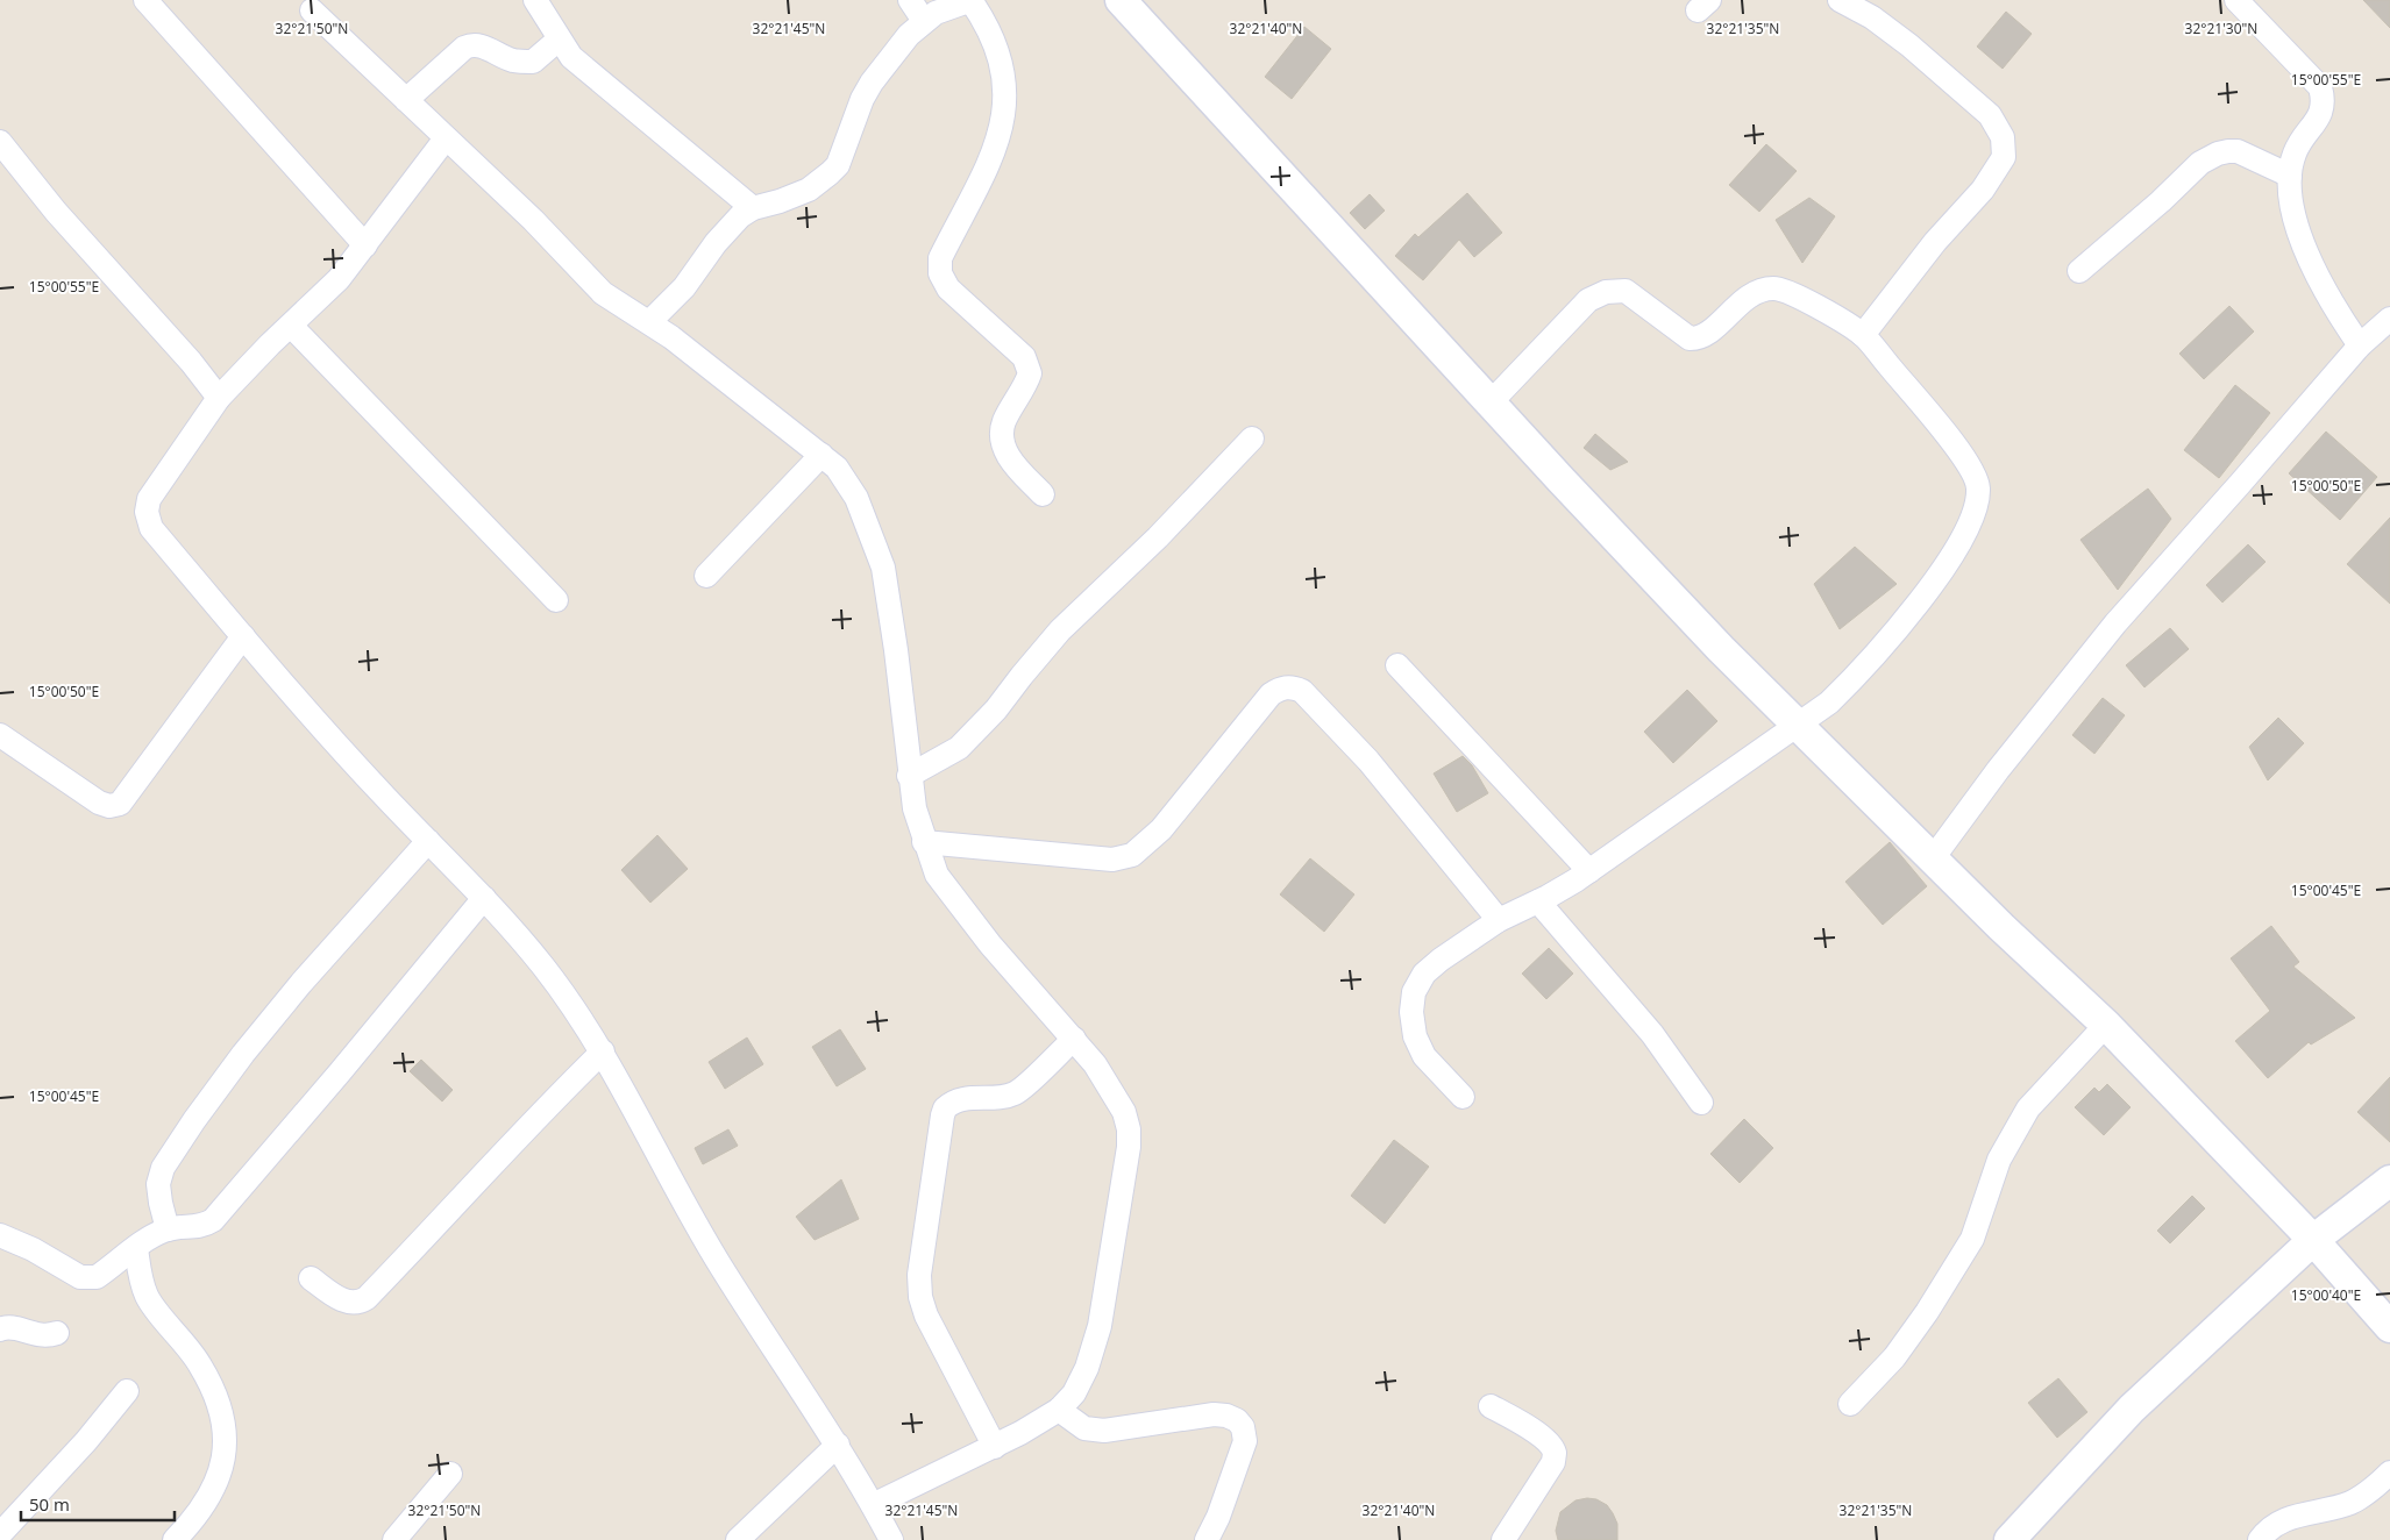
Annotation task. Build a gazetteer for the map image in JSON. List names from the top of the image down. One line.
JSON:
{"scale_bar":"50 m","coordinates":["32°21'50\"N","32°21'45\"N","32°21'40\"N","32°21'35\"N","32°21'30\"N","15°00'55\"E","15°00'50\"E","15°00'45\"E","15°00'40\"E"]}
